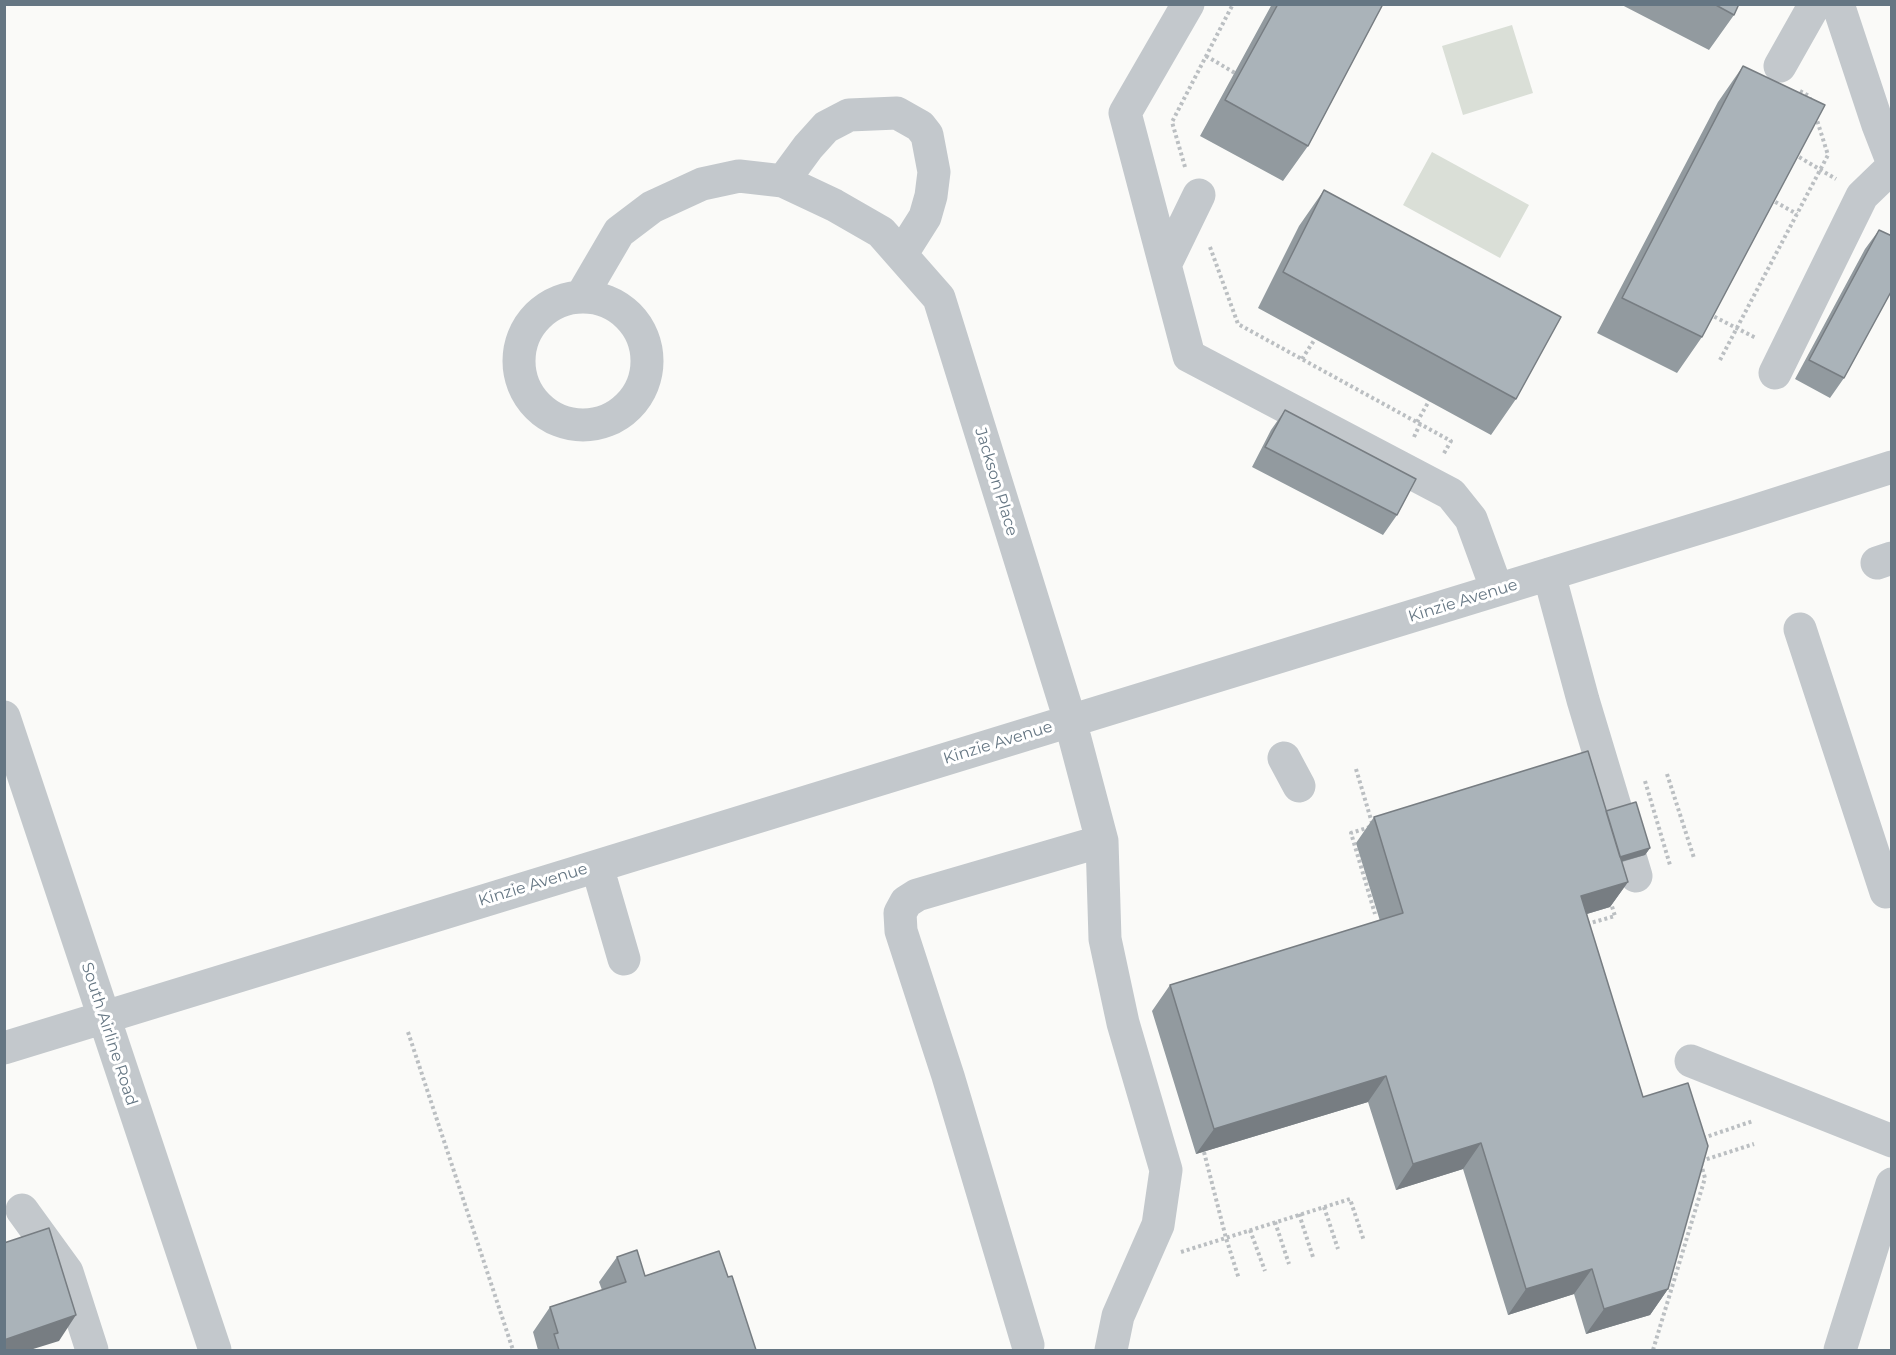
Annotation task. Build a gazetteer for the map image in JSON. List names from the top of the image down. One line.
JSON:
{"streets":{"street":["Jackson Place","Kinzie Avenue","South Airline Road"]},"crossings":[["Jackson Place","Kinzie Avenue"],["Kinzie Avenue","South Airline Road"]]}
